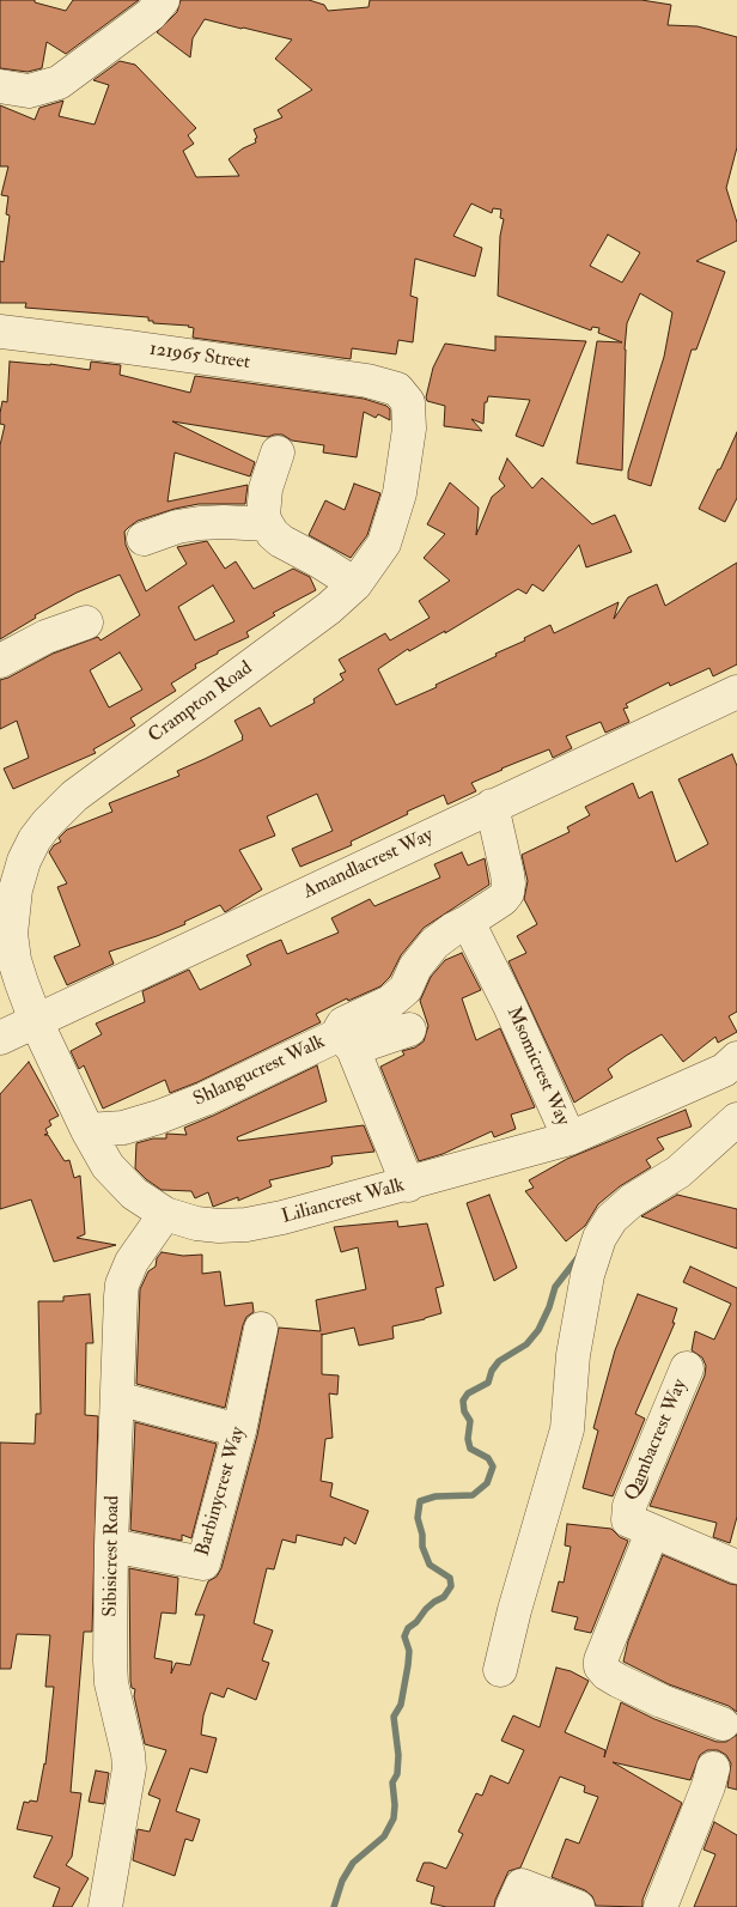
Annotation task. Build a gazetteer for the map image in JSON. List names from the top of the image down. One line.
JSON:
{"streets":{"street":["121965 Street","Crampton Road","Amandlacrest Way","Msomicrest Way","Shlangucrest Walk","Liliancrest Walk","Qambacrest Way","Barbinycrest Way","Sibisicrest Road"]},"crossings":[["121965 Street","Crampton Road"],["Crampton Road","Amandlacrest Way"],["Crampton Road","Liliancrest Walk"],["Amandlacrest Way","Liliancrest Walk"],["Msomicrest Way","Liliancrest Walk"],["Shlangucrest Walk","Liliancrest Walk"],["Liliancrest Walk","Sibisicrest Road"],["Barbinycrest Way","Sibisicrest Road"]]}
